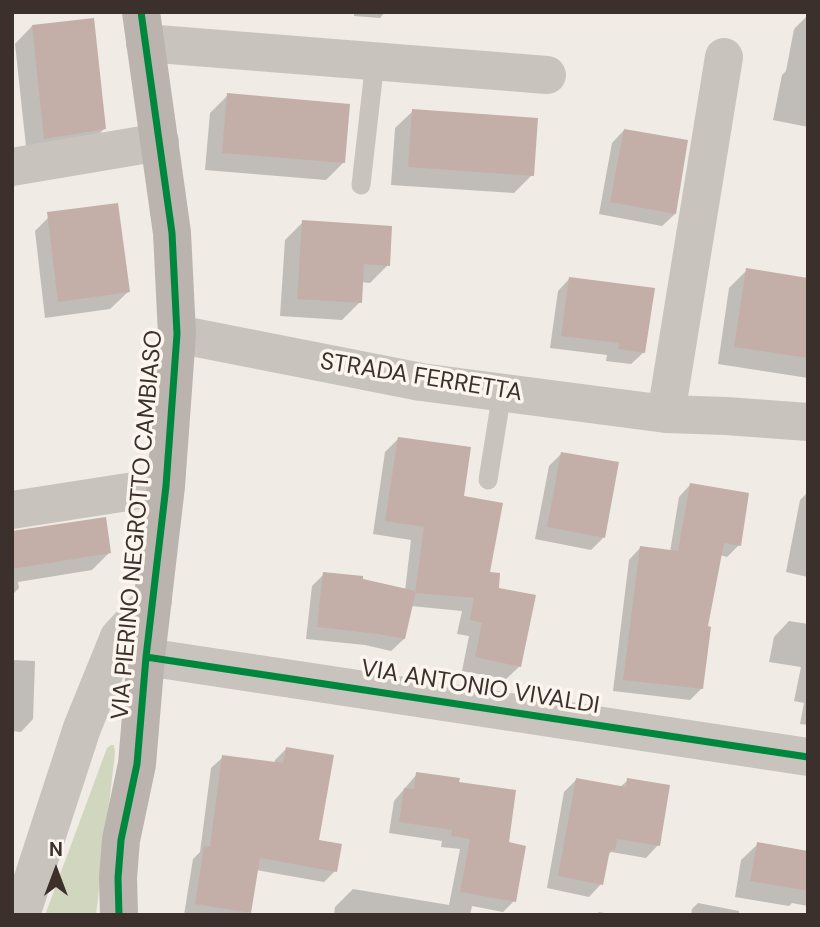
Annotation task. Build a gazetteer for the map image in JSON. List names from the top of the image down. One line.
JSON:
{"streets":{"street":["STRADA FERRETTA","VIA PIERINO NEGROTTO CAMBIASO","VIA ANTONIO VIVALDI"]},"crossings":[["STRADA FERRETTA","VIA PIERINO NEGROTTO CAMBIASO"],["VIA PIERINO NEGROTTO CAMBIASO","VIA ANTONIO VIVALDI"]],"north":"top"}
